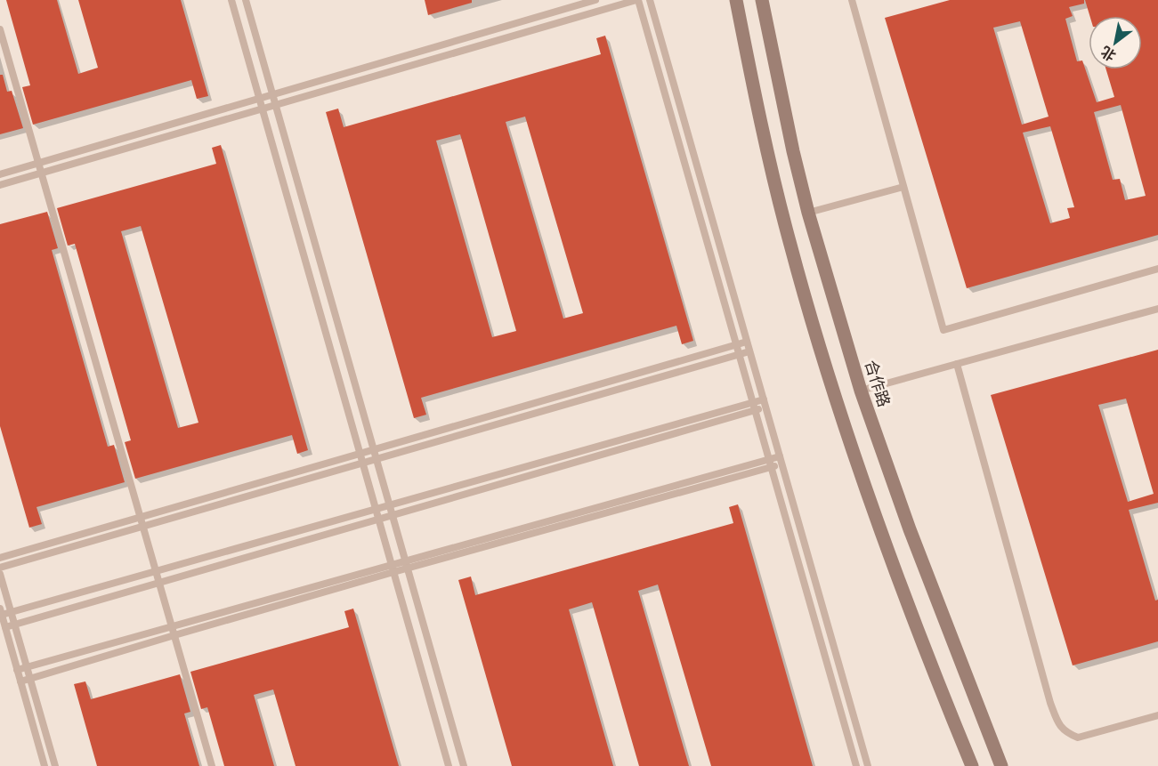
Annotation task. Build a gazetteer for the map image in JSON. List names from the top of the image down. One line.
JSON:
{"streets":{"main road":["合作路"]},"north":"bottom left"}
